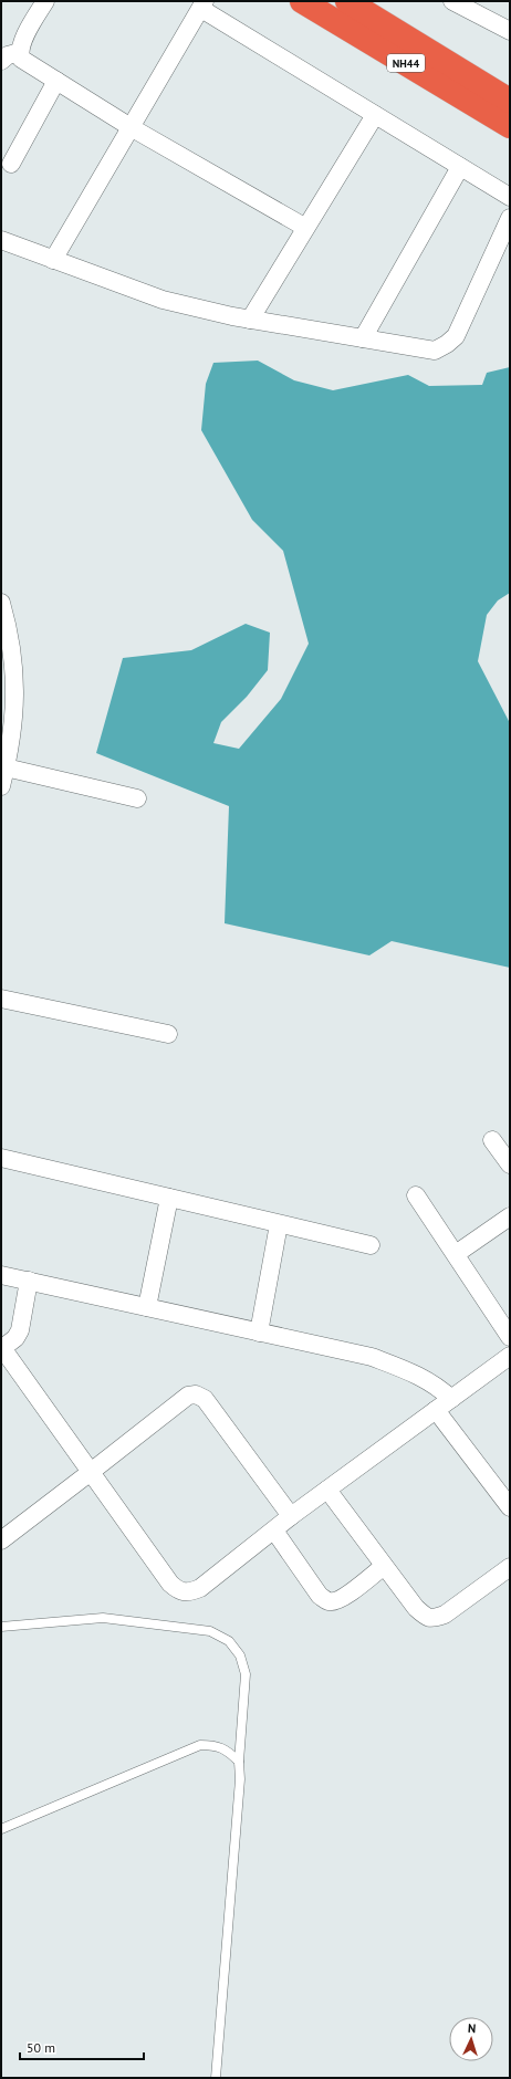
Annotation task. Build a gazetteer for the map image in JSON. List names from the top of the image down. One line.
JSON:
{"streets":{"highway":["NH44"]},"scale_bar":"50 m","north":"top"}
